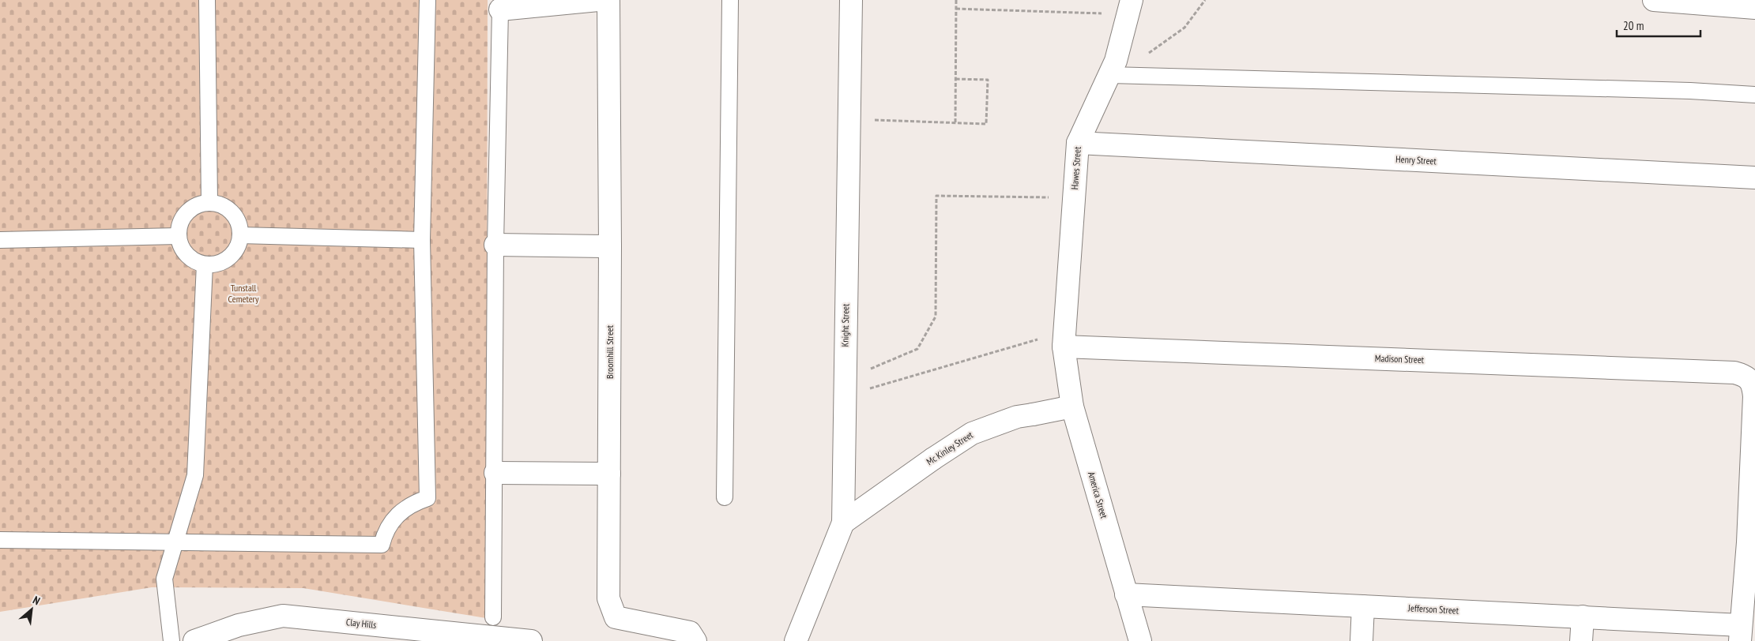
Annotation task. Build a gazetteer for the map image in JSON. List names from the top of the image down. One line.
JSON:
{"streets":{"street":["Henry Street","Hawes Street","Knight Street","Broomhill Street","Madison Street","Mc Kinley Street","America Street","Jefferson Street","Clay Hills"]},"crossings":[["Henry Street","Hawes Street"],["Hawes Street","Madison Street"],["Hawes Street","America Street"],["Knight Street","Mc Kinley Street"],["Madison Street","America Street"],["Mc Kinley Street","America Street"],["America Street","Jefferson Street"]],"parks":["Tunstall Cemetery"],"scale_bar":"20 m","north":"top right"}
